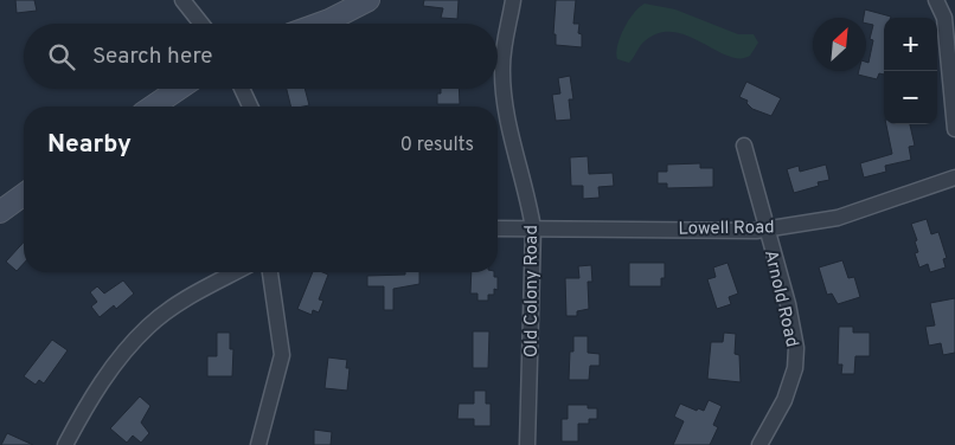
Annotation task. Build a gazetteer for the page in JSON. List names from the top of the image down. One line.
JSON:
{"streets":{"street":["Lowell Road","Old Colony Road","Arnold Road"]},"crossings":[["Lowell Road","Old Colony Road"],["Lowell Road","Arnold Road"]],"north":"top right","page":{"map_buttons":["+","−"],"search":"Search here","heading":["Nearby","0 results"]}}
